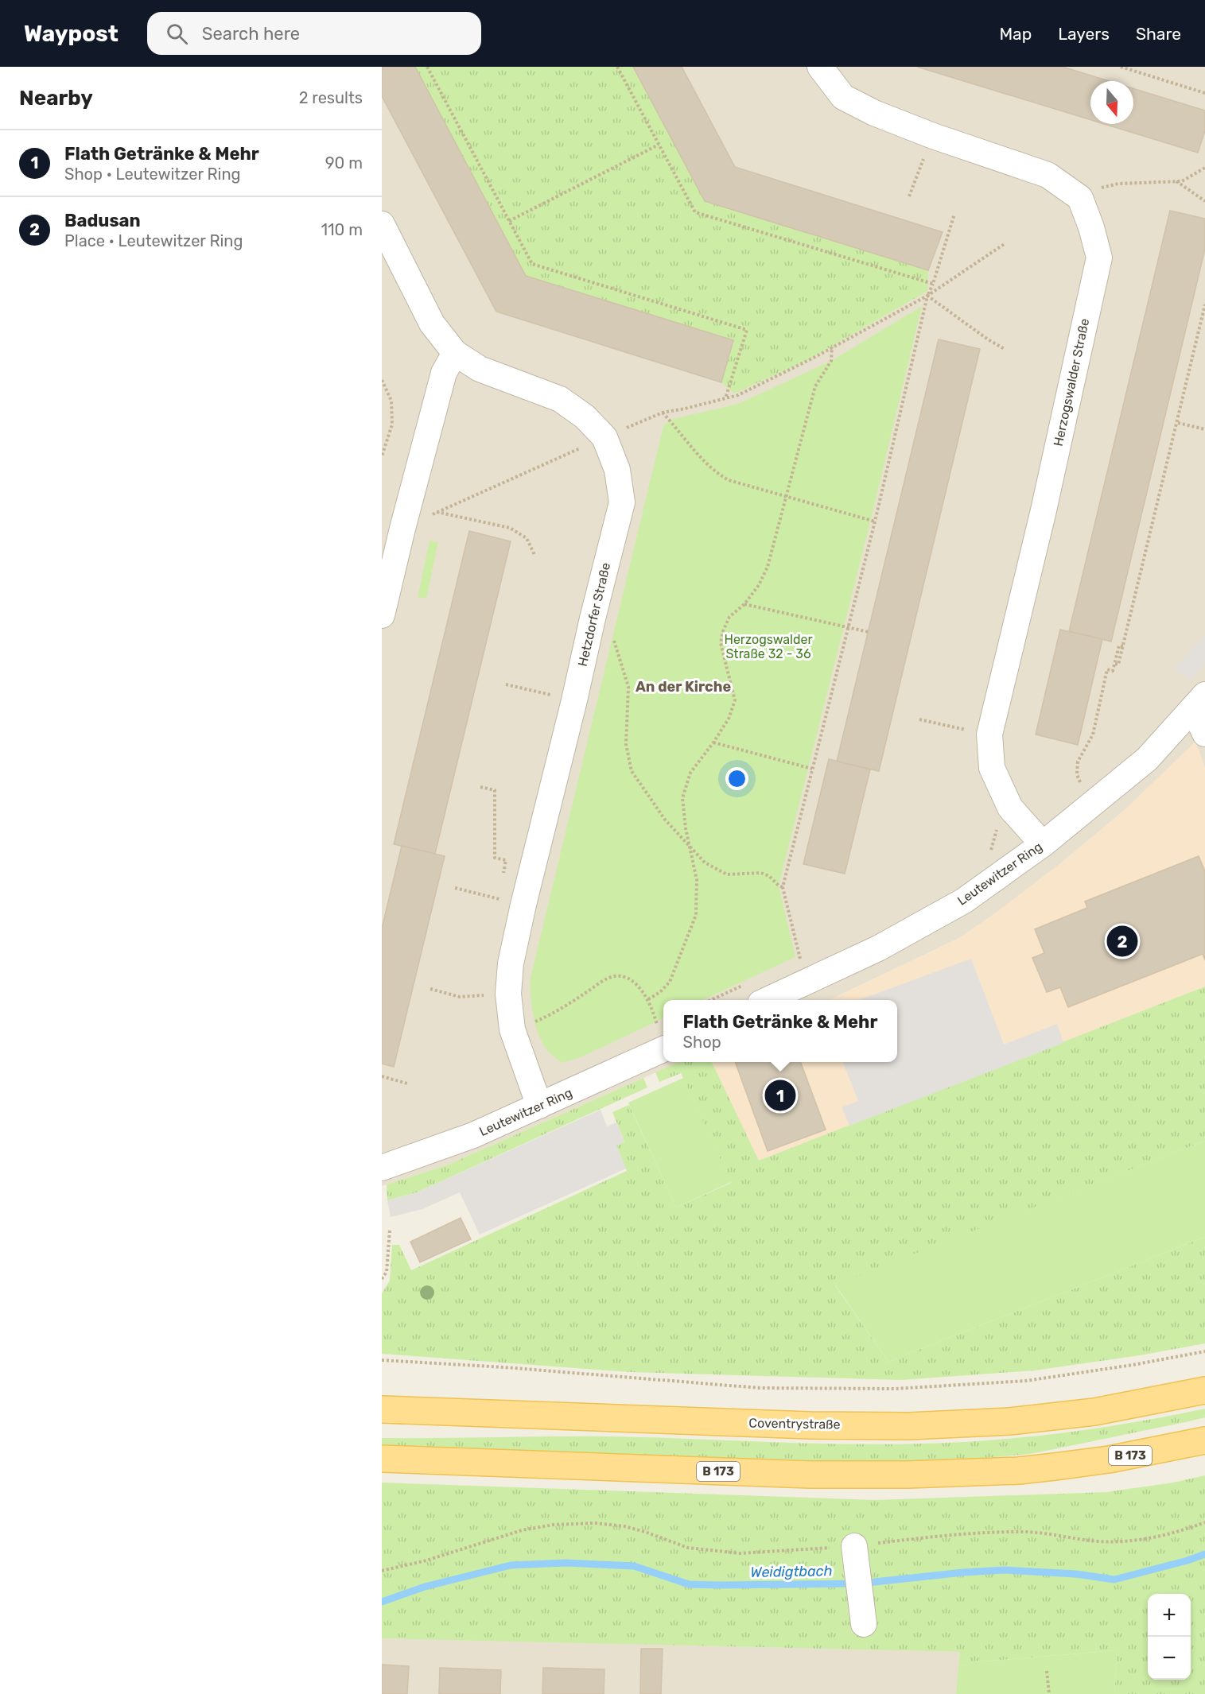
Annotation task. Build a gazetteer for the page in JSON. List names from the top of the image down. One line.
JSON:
{"streets":{"main road":["Coventrystraße","B 173"],"street":["Herzogswalder Straße","Hetzdorfer Straße","Leutewitzer Ring"]},"crossings":[["Herzogswalder Straße","Leutewitzer Ring"],["Hetzdorfer Straße","Leutewitzer Ring"]],"districts":["An der Kirche"],"water":["Weidigtbach"],"parks":["Herzogswalder Straße 32 - 36"],"north":"bottom","page":{"header":"Waypost","search":"Search here","nav":["Map","Layers","Share"],"heading":["Nearby","2 results"],"list":[{"mark":"1","name":"Flath Getränke & Mehr","note":"Shop · Leutewitzer Ring","value":"90 m"},{"mark":"2","name":"Badusan","note":"Place · Leutewitzer Ring","value":"110 m"}],"pins":["2","1"],"popup":["Flath Getränke & Mehr","Shop"],"map_buttons":["+","−"]}}
